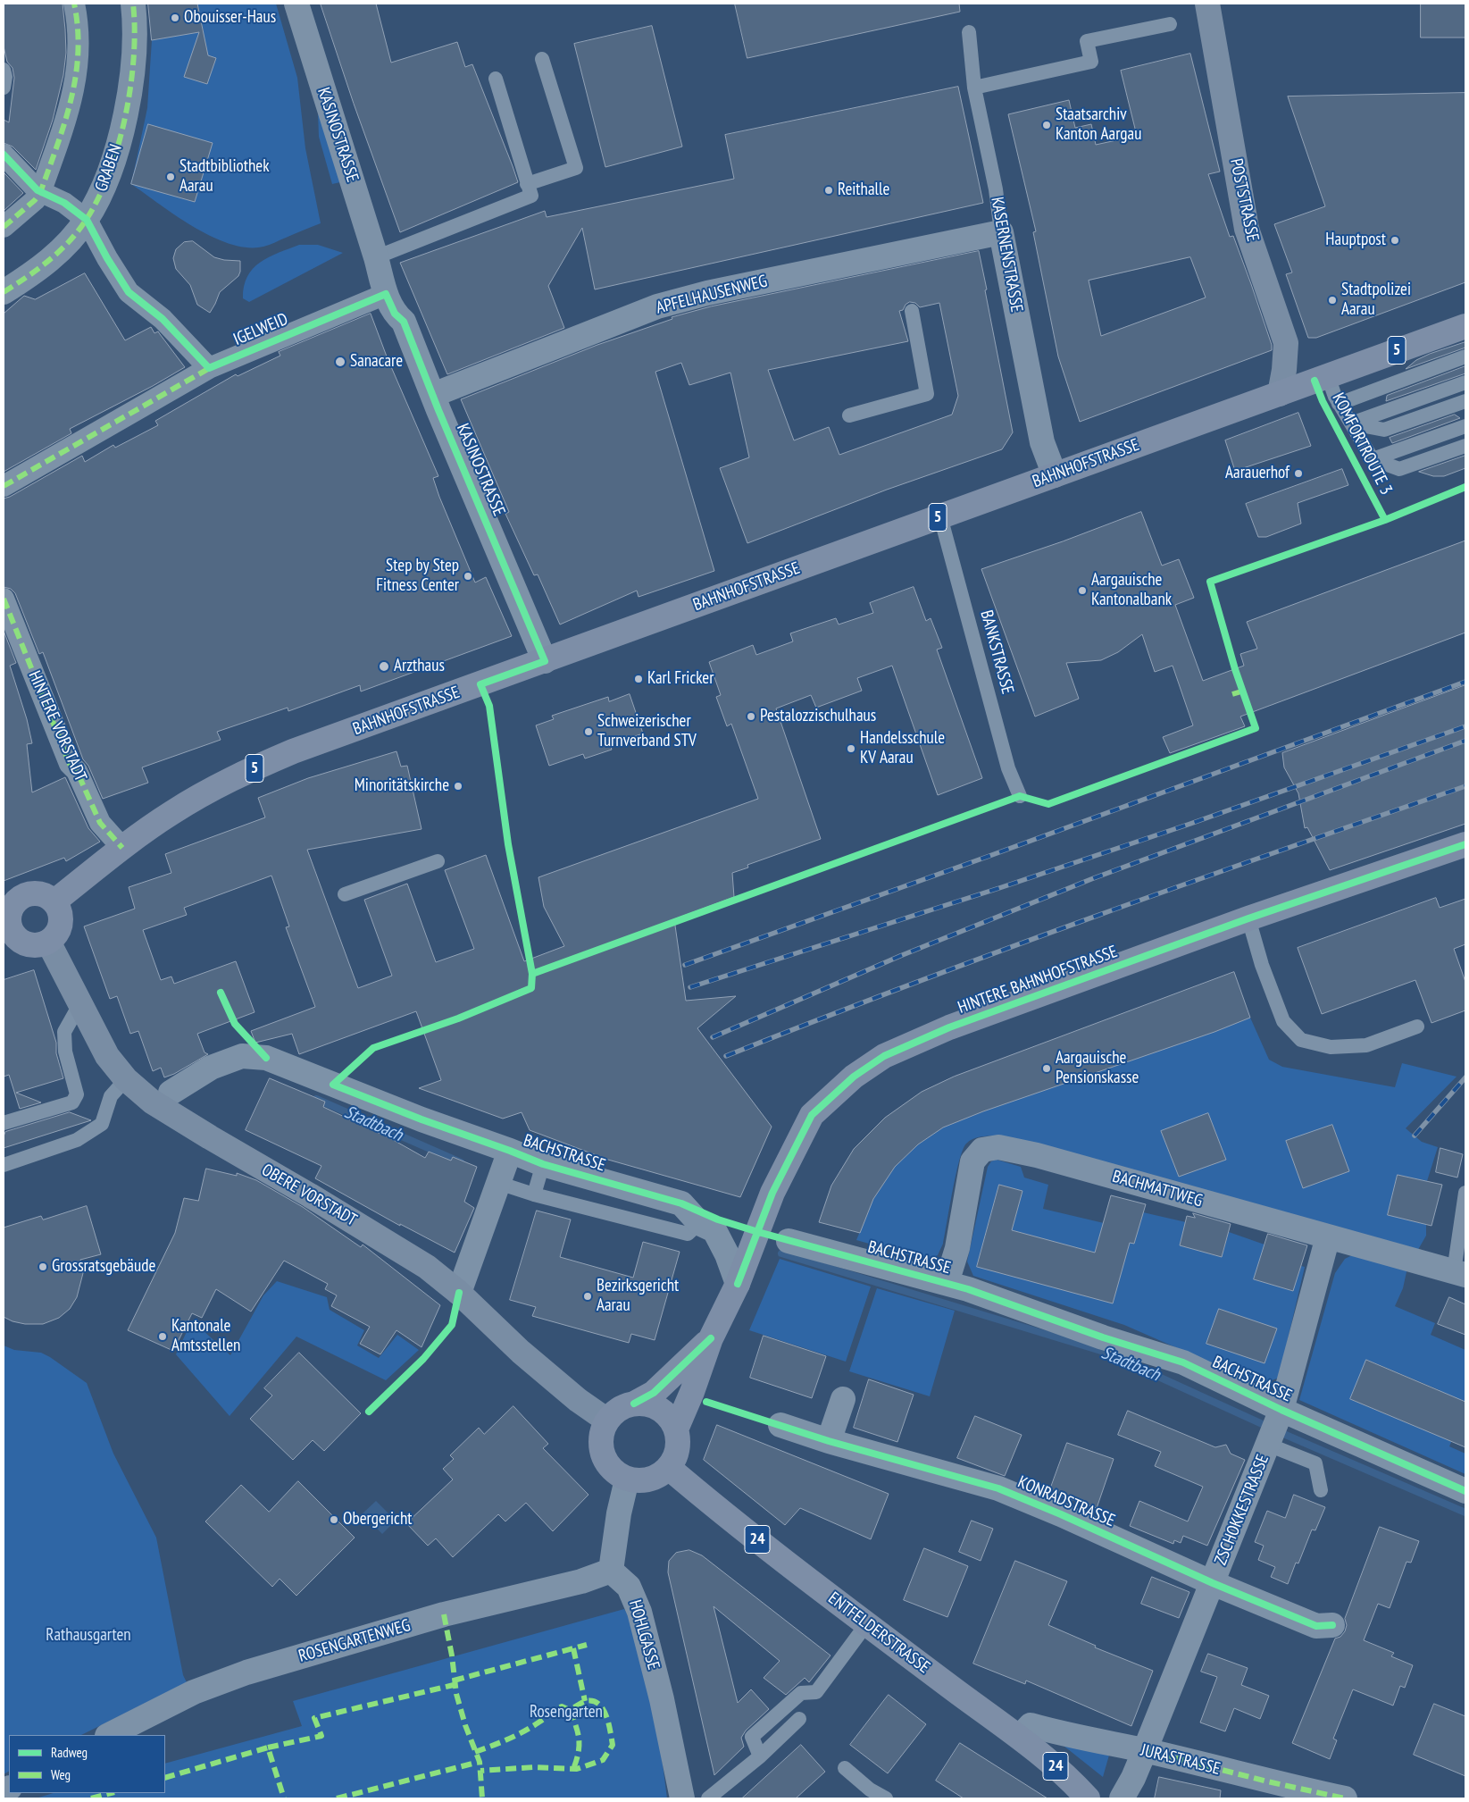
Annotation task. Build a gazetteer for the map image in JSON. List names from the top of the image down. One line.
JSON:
{"streets":{"main road":["POSTSTRASSE","5","BAHNHOFSTRASSE","HINTERE BAHNHOFSTRASSE","OBERE VORSTADT","24","ENTFELDERSTRASSE"],"street":["KASINOSTRASSE","GRABEN","KASERNENSTRASSE","APFELHAUSENWEG","IGELWEID","HINTERE VORSTADT","BACHSTRASSE","BACHMATTWEG","KONRADSTRASSE","ZSCHOKKESTRASSE","HOHLGASSE","ROSENGARTENWEG","JURASTRASSE"],"lane":["BANKSTRASSE"],"cycle path":["KOMFORTROUTE 3"]},"crossings":[["KASINOSTRASSE","APFELHAUSENWEG"],["KASINOSTRASSE","IGELWEID"],["KASINOSTRASSE","BAHNHOFSTRASSE"],["POSTSTRASSE","BAHNHOFSTRASSE"],["KASERNENSTRASSE","APFELHAUSENWEG"],["KASERNENSTRASSE","BAHNHOFSTRASSE"],["BAHNHOFSTRASSE","BANKSTRASSE"],["BAHNHOFSTRASSE","HINTERE VORSTADT"],["BAHNHOFSTRASSE","OBERE VORSTADT"],["HINTERE BAHNHOFSTRASSE","BACHSTRASSE"],["HINTERE BAHNHOFSTRASSE","OBERE VORSTADT"],["HINTERE BAHNHOFSTRASSE","ENTFELDERSTRASSE"],["BACHSTRASSE","BACHMATTWEG"],["BACHSTRASSE","ZSCHOKKESTRASSE"],["BACHMATTWEG","ZSCHOKKESTRASSE"],["OBERE VORSTADT","ENTFELDERSTRASSE"],["KONRADSTRASSE","ZSCHOKKESTRASSE"],["ZSCHOKKESTRASSE","JURASTRASSE"],["ENTFELDERSTRASSE","JURASTRASSE"],["HOHLGASSE","ROSENGARTENWEG"]],"water":["Stadtbach"],"parks":["Rathausgarten","Rosengarten"],"places":["Obouisser-Haus","Staatsarchiv Kanton Aargau","Stadtbibliothek Aarau","Reithalle","Hauptpost","Stadtpolizei Aarau","Sanacare","Aarauerhof","Step by Step Fitness Center","Aargauische Kantonalbank","Arzthaus","Karl Fricker","Pestalozzischulhaus","Schweizerischer Turnverband STV","Handelsschule KV Aarau","Minoritätskirche","Aargauische Pensionskasse","Grossratsgebäude","Bezirksgericht Aarau","Kantonale Amtsstellen","Obergericht"],"legend":["Radweg","Weg"]}
